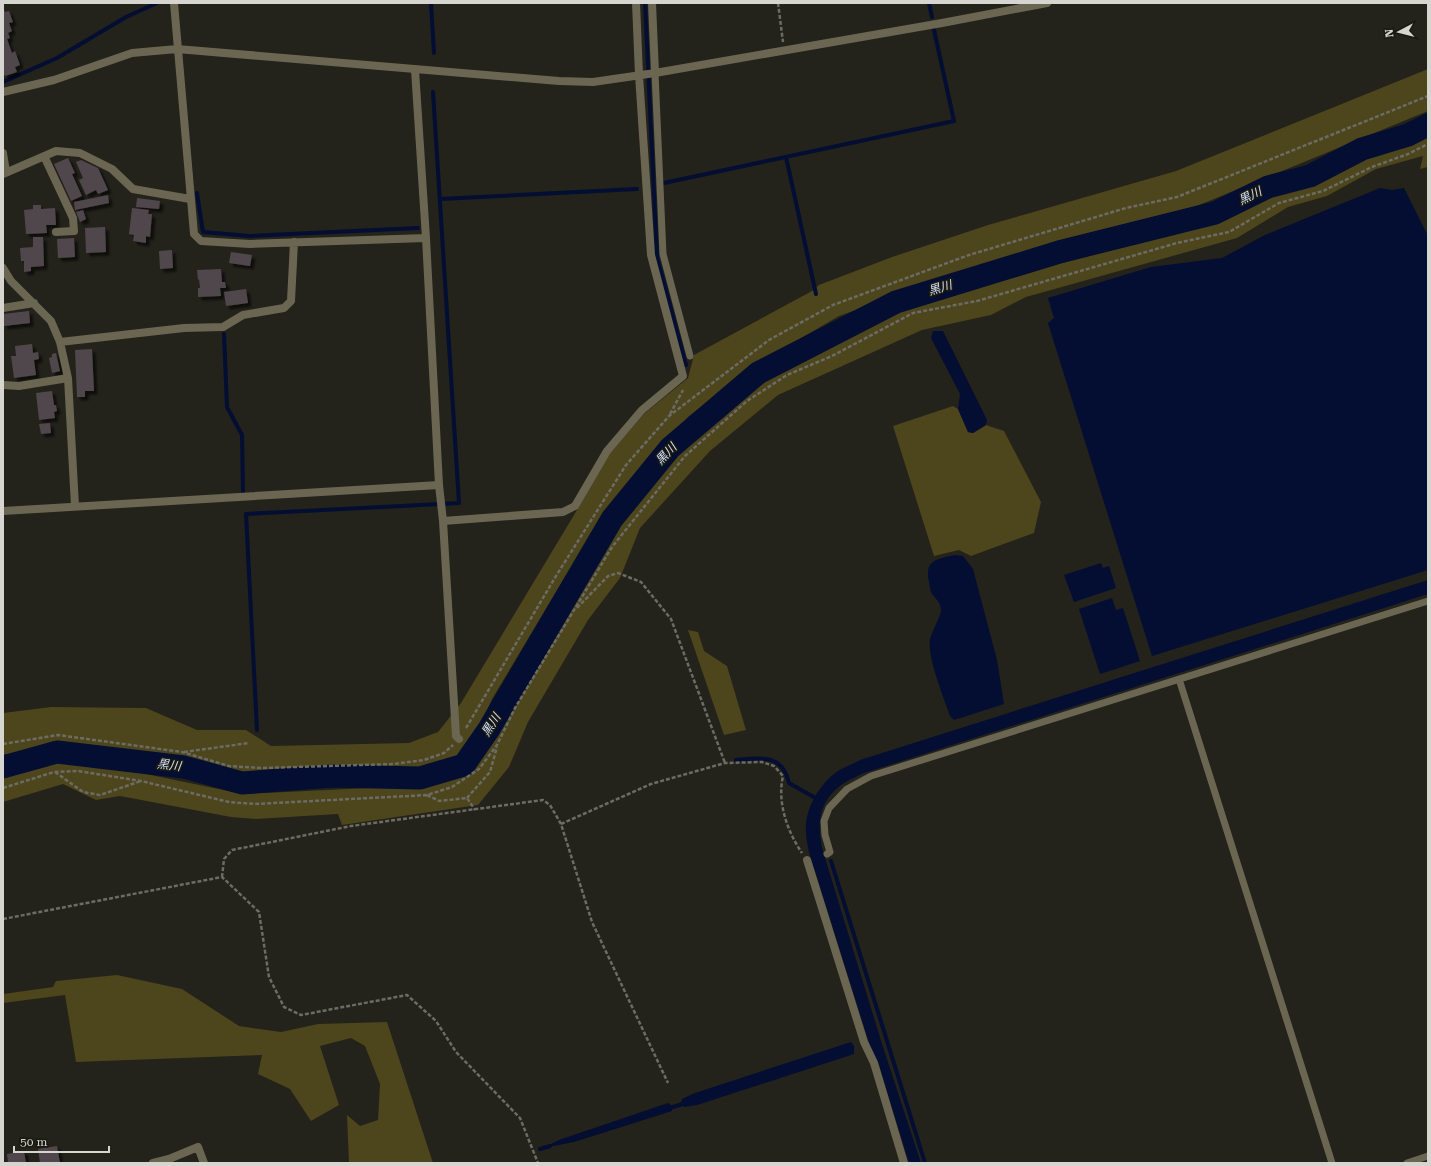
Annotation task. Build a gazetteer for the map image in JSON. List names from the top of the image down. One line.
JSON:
{"water":["黒川"],"scale_bar":"50 m","north":"left"}
